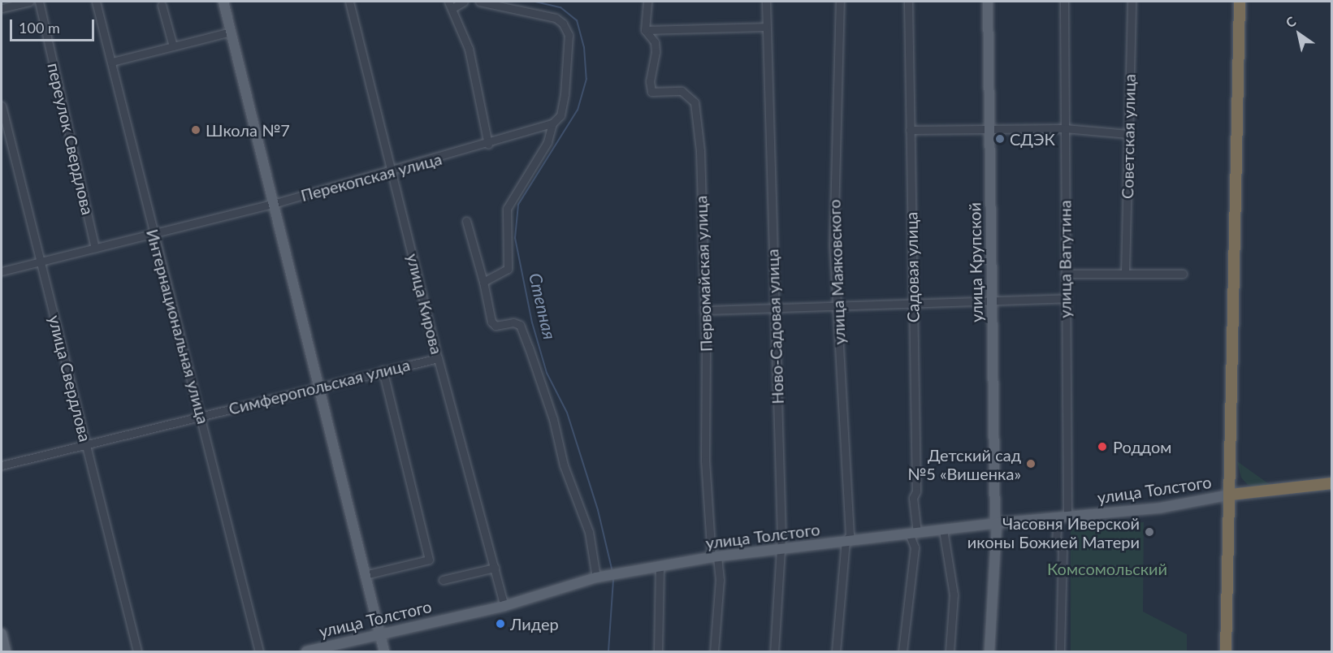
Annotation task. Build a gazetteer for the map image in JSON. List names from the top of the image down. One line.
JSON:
{"streets":{"main road":["улица Крупской","улица Толстого"],"street":["Советская улица","переулок Свердлова","Перекопская улица","улица Ватутина","Садовая улица","улица Маяковского","Первомайская улица","улица Кирова","Интернациональная улица","Ново-Садовая улица","улица Свердлова","Симферопольская улица"]},"crossings":[["переулок Свердлова","Перекопская улица"],["Перекопская улица","улица Кирова"],["Перекопская улица","Интернациональная улица"],["Перекопская улица","улица Свердлова"],["улица Ватутина","улица Толстого"],["улица Крупской","улица Толстого"],["Садовая улица","улица Толстого"],["улица Маяковского","улица Толстого"],["Первомайская улица","улица Толстого"],["улица Кирова","Симферопольская улица"],["улица Кирова","улица Толстого"],["Интернациональная улица","Симферопольская улица"],["Ново-Садовая улица","улица Толстого"],["улица Свердлова","Симферопольская улица"]],"water":["Степная"],"parks":["Комсомольский"],"places":["Школа №7","СДЭК","Роддом","Детский сад №5 «Вишенка»","Часовня Иверской иконы Божией Матери","Лидер"],"scale_bar":"100 m","north":"top left"}
